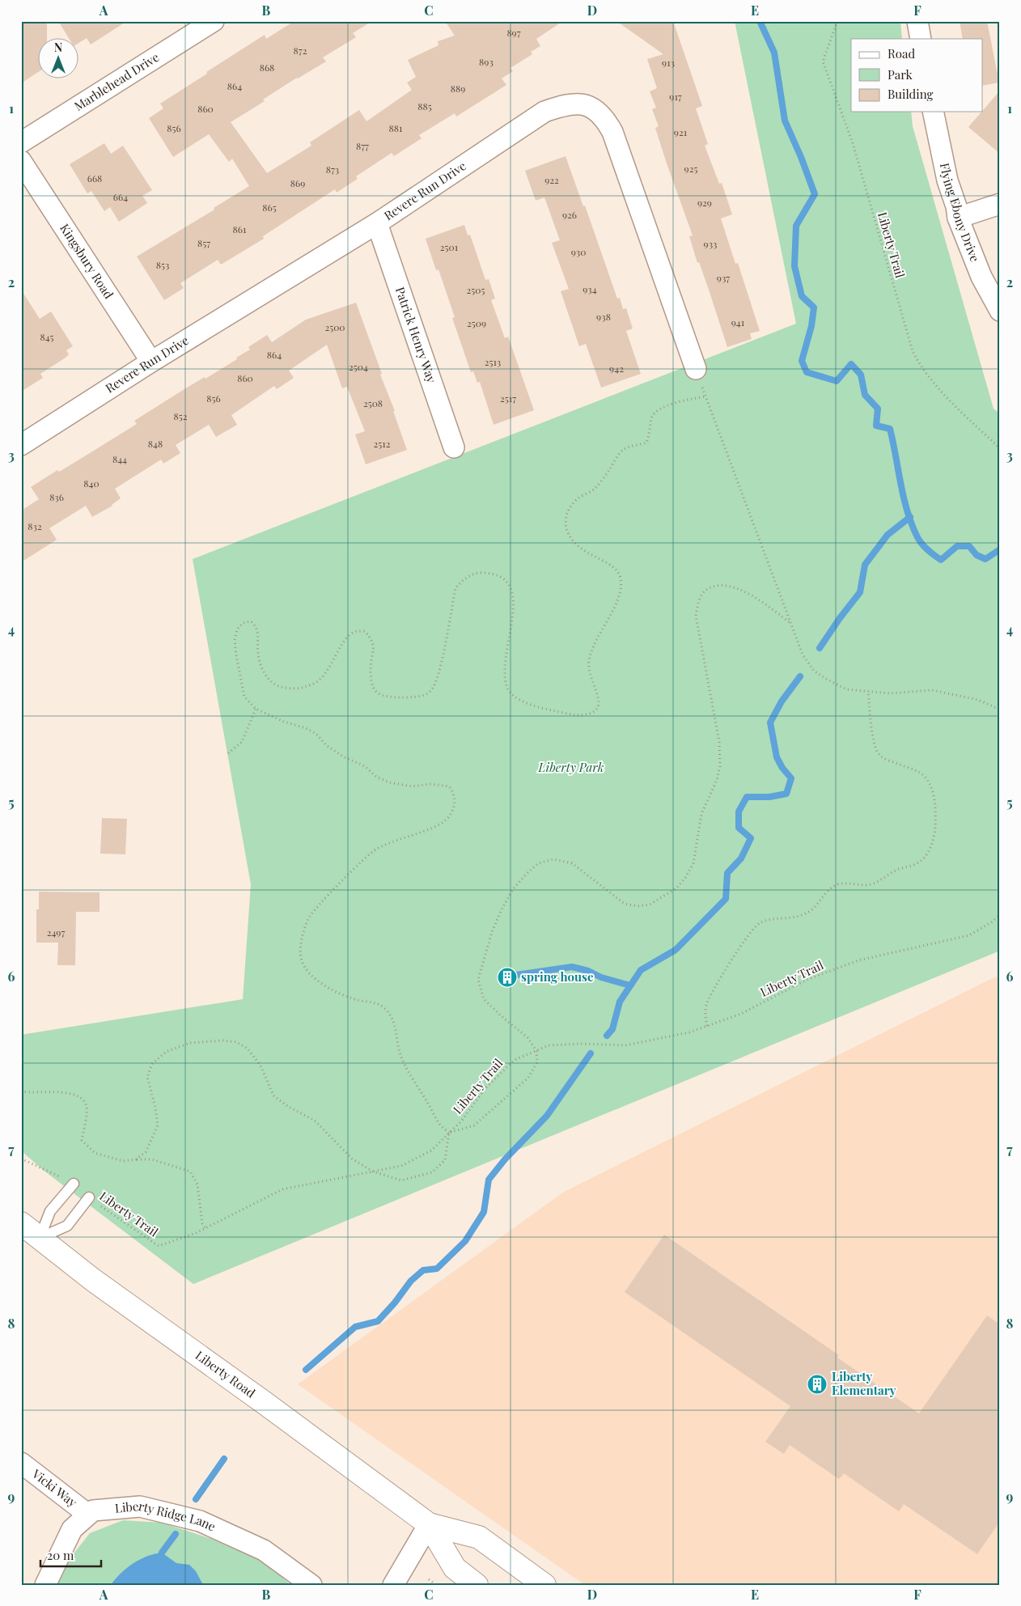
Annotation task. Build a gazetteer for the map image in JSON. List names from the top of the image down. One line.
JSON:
{"streets":{"main road":["Liberty Road"],"street":["Marblehead Drive","Revere Run Drive","Flying Ebony Drive","Kingsbury Road","Patrick Henry Way","Vicki Way","Liberty Ridge Lane"],"path":["Liberty Trail"]},"crossings":[["Revere Run Drive","Kingsbury Road"],["Revere Run Drive","Patrick Henry Way"],["Vicki Way","Liberty Ridge Lane"]],"parks":["Liberty Park"],"places":{"building":["spring house","Liberty Elementary"]},"house_numbers":["897","872","893","913","868","864","889","917","885","860","856","881","921","877","925","873","668","922","869","664","929","865","926","861","857","933","2501","930","853","937","934","2505","938","941","2509","2500","845","864","2513","2504","942","860","856","2517","2508","852","848","2512","844","840","836","832","2497"],"legend":["Road","Park","Building"],"scale_bar":"20 m","north":"top","grid":{"columns":["A","B","C","D","E","F"],"rows":["1","2","3","4","5","6","7","8","9"]}}
